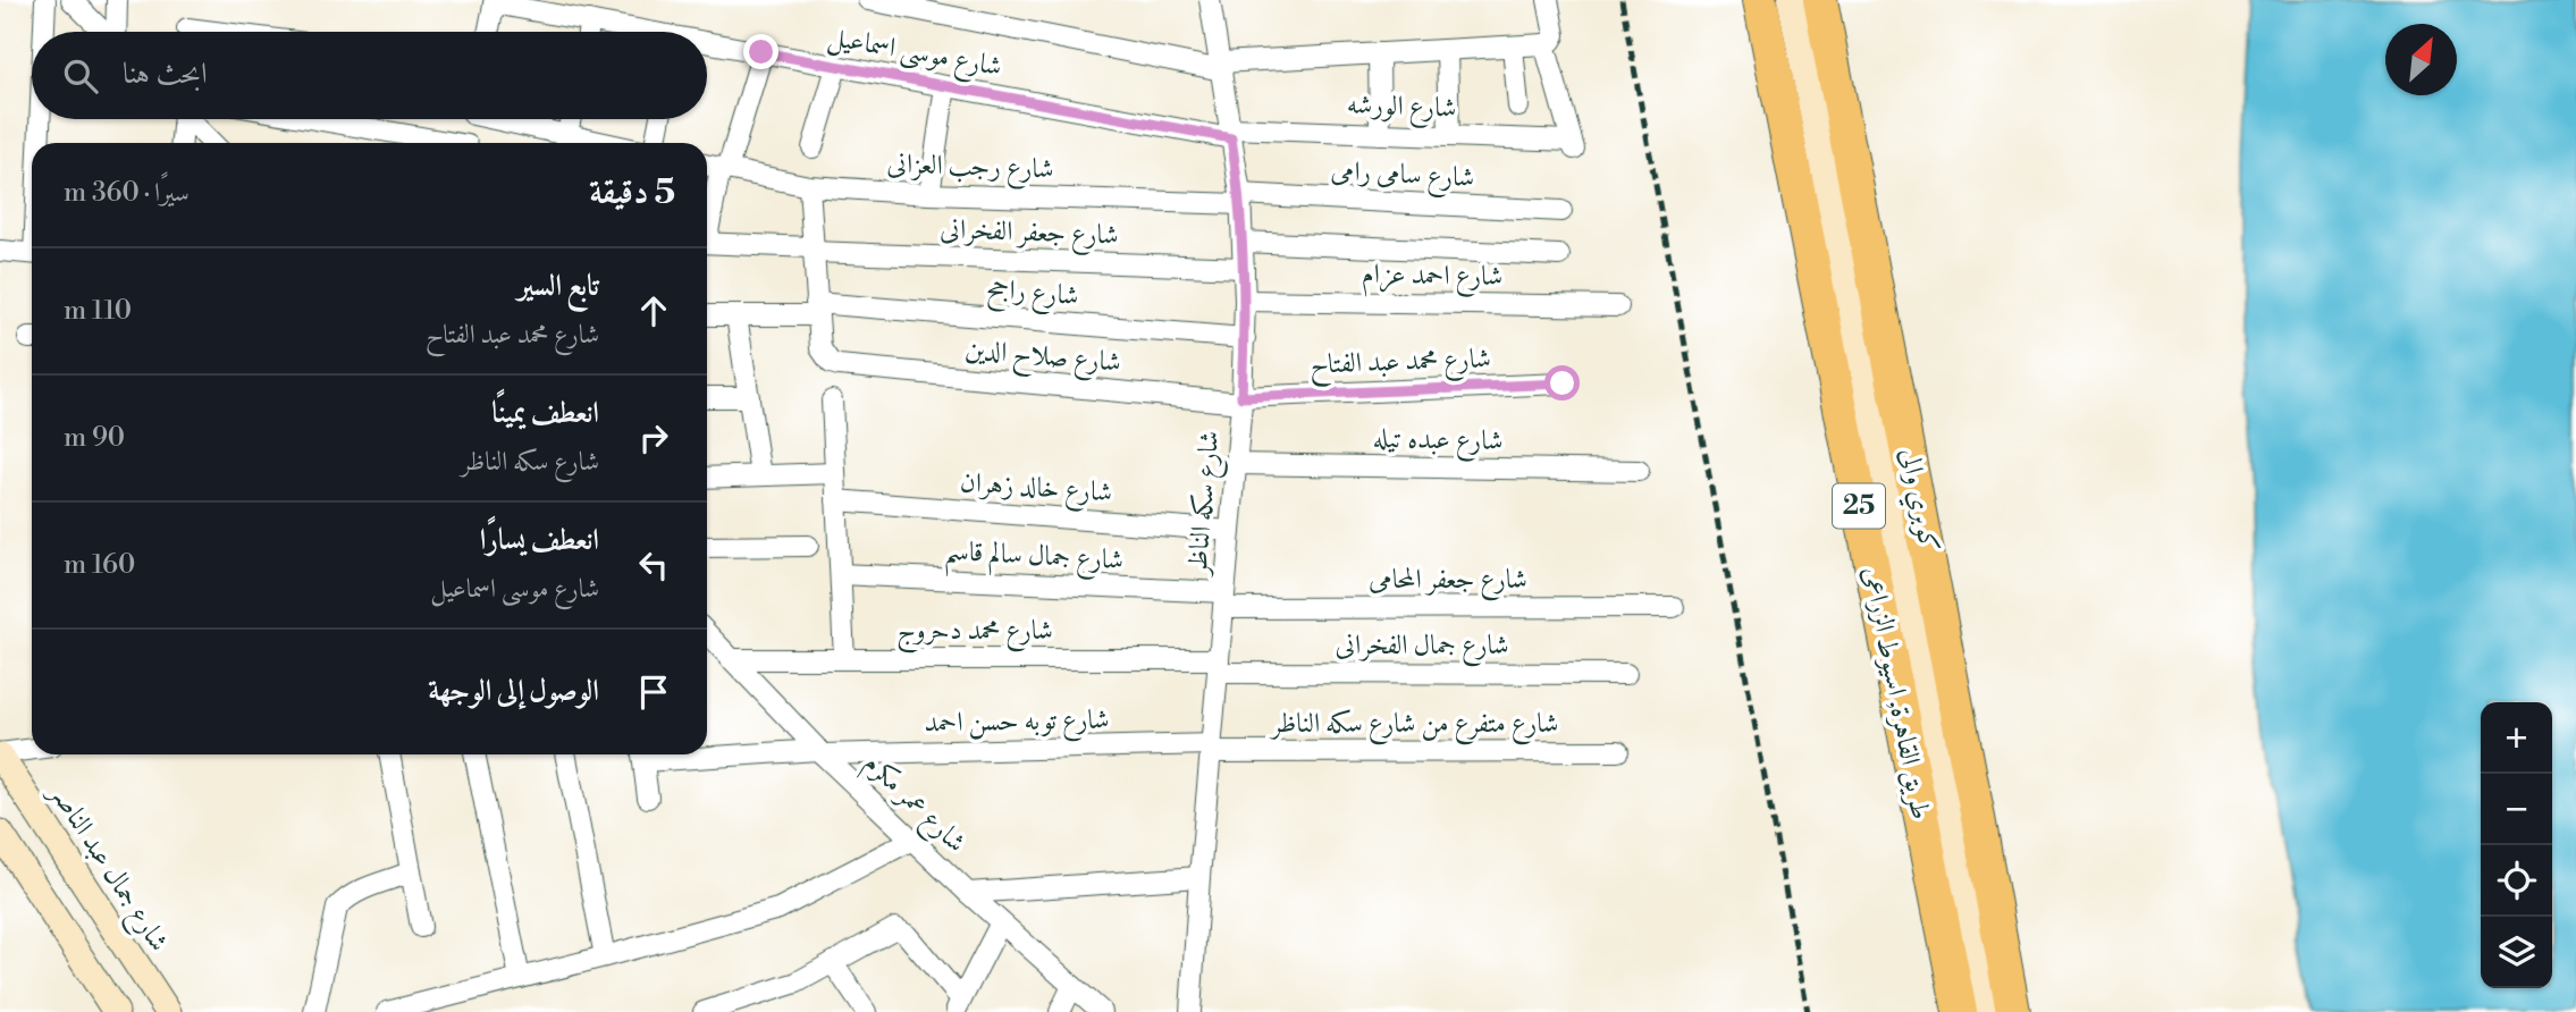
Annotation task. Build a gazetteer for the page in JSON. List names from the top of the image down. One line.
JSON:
{"streets":{"highway":["25","طريق القاهرة, اسيوط الزراعى"],"main road":["كوبري والى","شارع جمال عبد الناصر"],"street":["شارع موسى اسماعيل","شارع الورشه","شارع رجب العزانى","شارع سامى رامى","شارع جعفر الفخرانى","شارع احمد عزام","شارع راجح","شارع صلاح الدين","شارع محمد عبد الفتاح","شارع عبده تيله","شارع خالد زهران","شارع سكه الناظر","شارع جمال سالم قاسم","شارع جعفر المحامى","شارع محمد دحروج","شارع جمال الفخرانى","شارع توبه حسن احمد","شارع متفرع من شارع سكه الناظر","شارع عمر مكرم"]},"crossings":[["شارع موسى اسماعيل","شارع الورشه"],["شارع موسى اسماعيل","شارع سكه الناظر"],["شارع الورشه","شارع سكه الناظر"],["شارع رجب العزانى","شارع سامى رامى"],["شارع رجب العزانى","شارع سكه الناظر"],["شارع سامى رامى","شارع سكه الناظر"],["شارع جعفر الفخرانى","شارع سكه الناظر"],["شارع احمد عزام","شارع سكه الناظر"],["شارع راجح","شارع صلاح الدين"],["شارع راجح","شارع سكه الناظر"],["شارع صلاح الدين","شارع محمد عبد الفتاح"],["شارع صلاح الدين","شارع سكه الناظر"],["شارع محمد عبد الفتاح","شارع سكه الناظر"],["شارع عبده تيله","شارع سكه الناظر"],["شارع خالد زهران","شارع سكه الناظر"],["شارع سكه الناظر","شارع جمال سالم قاسم"],["شارع سكه الناظر","شارع جعفر المحامى"],["شارع سكه الناظر","شارع محمد دحروج"],["شارع سكه الناظر","شارع جمال الفخرانى"],["شارع سكه الناظر","شارع توبه حسن احمد"],["شارع سكه الناظر","شارع متفرع من شارع سكه الناظر"],["شارع جمال سالم قاسم","شارع جعفر المحامى"],["شارع محمد دحروج","شارع جمال الفخرانى"],["شارع محمد دحروج","شارع عمر مكرم"],["شارع توبه حسن احمد","شارع متفرع من شارع سكه الناظر"],["شارع توبه حسن احمد","شارع عمر مكرم"]],"north":"top right","page":{"search":"ابحث هنا","heading":["5 دقيقة","سيرًا · 360 m"],"list":[["تابع السير","شارع محمد عبد الفتاح","110 m"],["انعطف يمينًا","شارع سكه الناظر","90 m"],["انعطف يسارًا","شارع موسى اسماعيل","160 m"],"الوصول إلى الوجهة"],"map_buttons":["+","−"]}}
